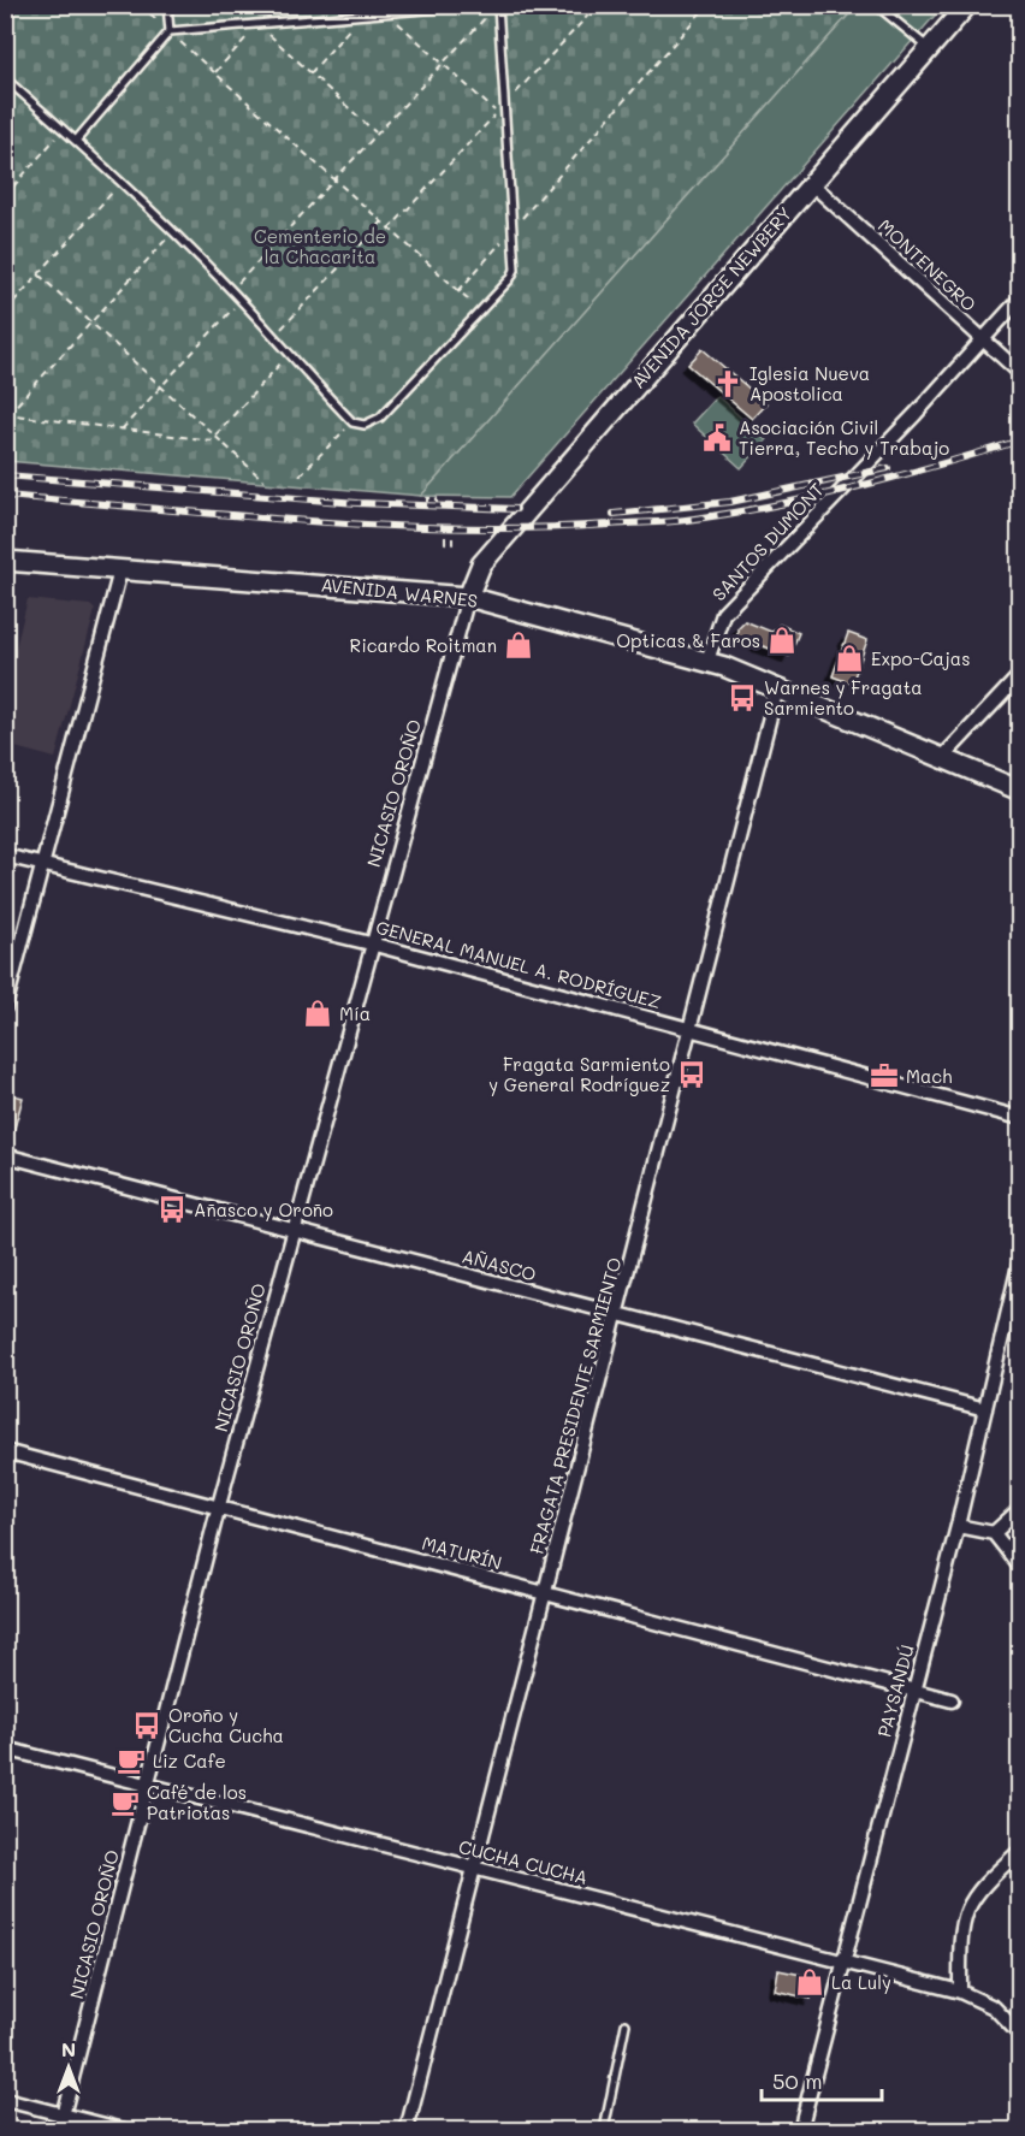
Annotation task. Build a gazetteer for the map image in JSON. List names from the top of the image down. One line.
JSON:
{"streets":{"main road":["AVENIDA JORGE NEWBERY","AVENIDA WARNES"],"street":["MONTENEGRO","SANTOS DUMONT","NICASIO OROÑO","GENERAL MANUEL A. RODRÍGUEZ","AÑASCO","FRAGATA PRESIDENTE SARMIENTO","MATURÍN","PAYSANDÚ","CUCHA CUCHA"]},"crossings":[["MONTENEGRO","AVENIDA JORGE NEWBERY"],["MONTENEGRO","SANTOS DUMONT"],["AVENIDA JORGE NEWBERY","AVENIDA WARNES"],["AVENIDA JORGE NEWBERY","NICASIO OROÑO"],["SANTOS DUMONT","AVENIDA WARNES"],["AVENIDA WARNES","NICASIO OROÑO"],["AVENIDA WARNES","FRAGATA PRESIDENTE SARMIENTO"],["NICASIO OROÑO","GENERAL MANUEL A. RODRÍGUEZ"],["NICASIO OROÑO","AÑASCO"],["NICASIO OROÑO","MATURÍN"],["NICASIO OROÑO","CUCHA CUCHA"],["GENERAL MANUEL A. RODRÍGUEZ","FRAGATA PRESIDENTE SARMIENTO"],["AÑASCO","FRAGATA PRESIDENTE SARMIENTO"],["AÑASCO","PAYSANDÚ"],["FRAGATA PRESIDENTE SARMIENTO","MATURÍN"],["FRAGATA PRESIDENTE SARMIENTO","CUCHA CUCHA"],["MATURÍN","PAYSANDÚ"],["PAYSANDÚ","CUCHA CUCHA"]],"parks":["Cementerio de la Chacarita"],"places":{"church":["Iglesia Nueva Apostolica"],"public building":["Asociación Civil Tierra, Techo y Trabajo"],"shop":["Opticas & Faros","Ricardo Roitman","Expo-Cajas","Mía","La Luly"],"bus stop":["Warnes y Fragata Sarmiento","Fragata Sarmiento y General Rodríguez","Añasco y Oroño","Oroño y Cucha Cucha"],"office":["Mach"],"cafe":["Liz Cafe","Café de los Patriotas"]},"scale_bar":"50 m","north":"top"}
